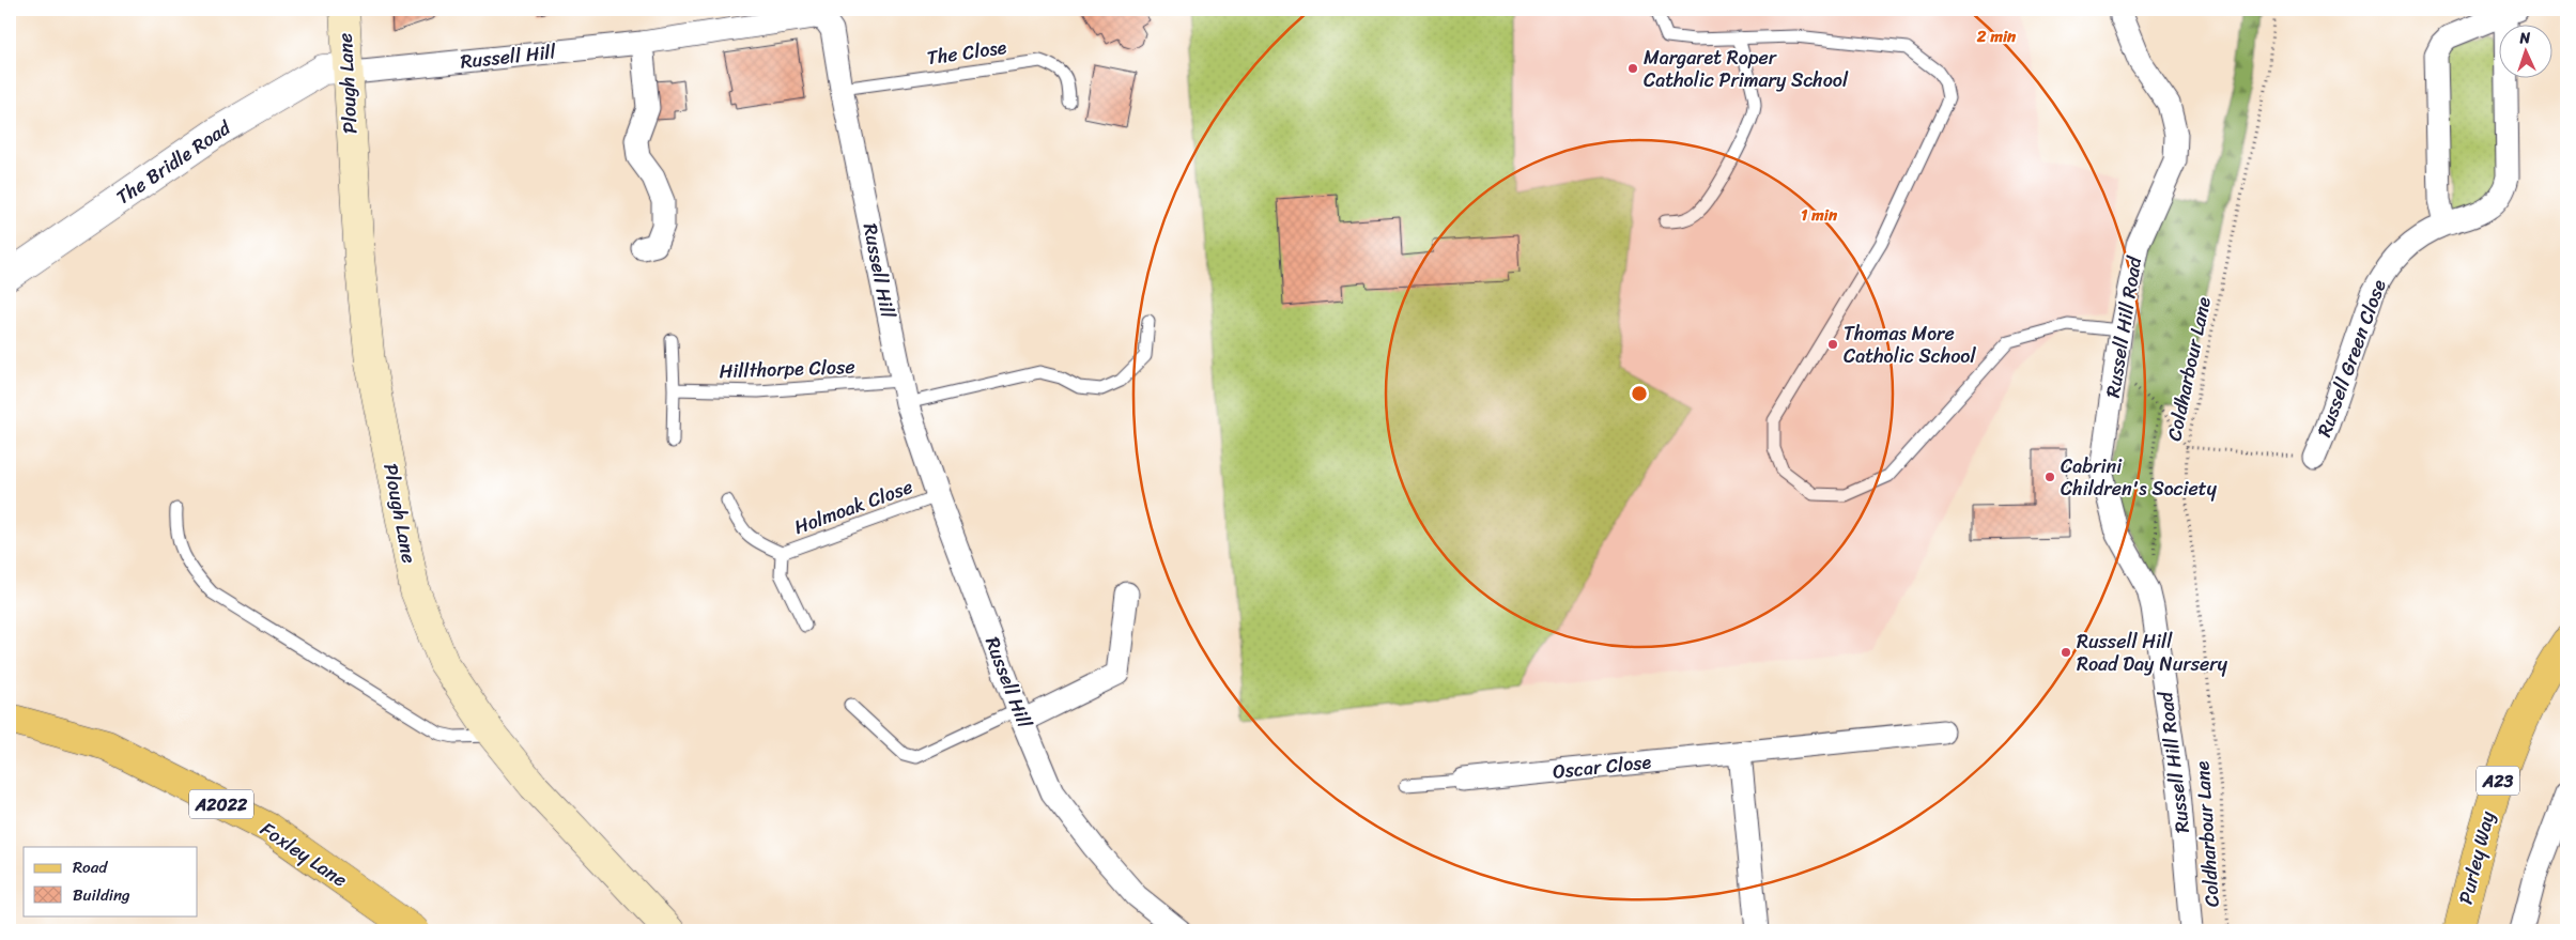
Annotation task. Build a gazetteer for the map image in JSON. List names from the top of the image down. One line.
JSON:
{"streets":{"main road":["Plough Lane","A23","A2022","Foxley Lane","Purley Way"],"street":["Russell Hill","The Bridle Road","Russell Hill Road","Russell Green Close","Oscar Close"],"lane":["The Close","Hillthorpe Close","Holmoak Close"],"path":["Coldharbour Lane"]},"crossings":[["The Close","Russell Hill"],["Russell Hill","Plough Lane"],["Russell Hill","The Bridle Road"],["Russell Hill","Hillthorpe Close"],["Russell Hill","Holmoak Close"],["Plough Lane","The Bridle Road"]],"places":["Margaret Roper Catholic Primary School","Thomas More Catholic School","Cabrini Children's Society","Russell Hill Road Day Nursery"],"legend":["Road","Building"],"north":"top","rings":["2 min","1 min"]}
